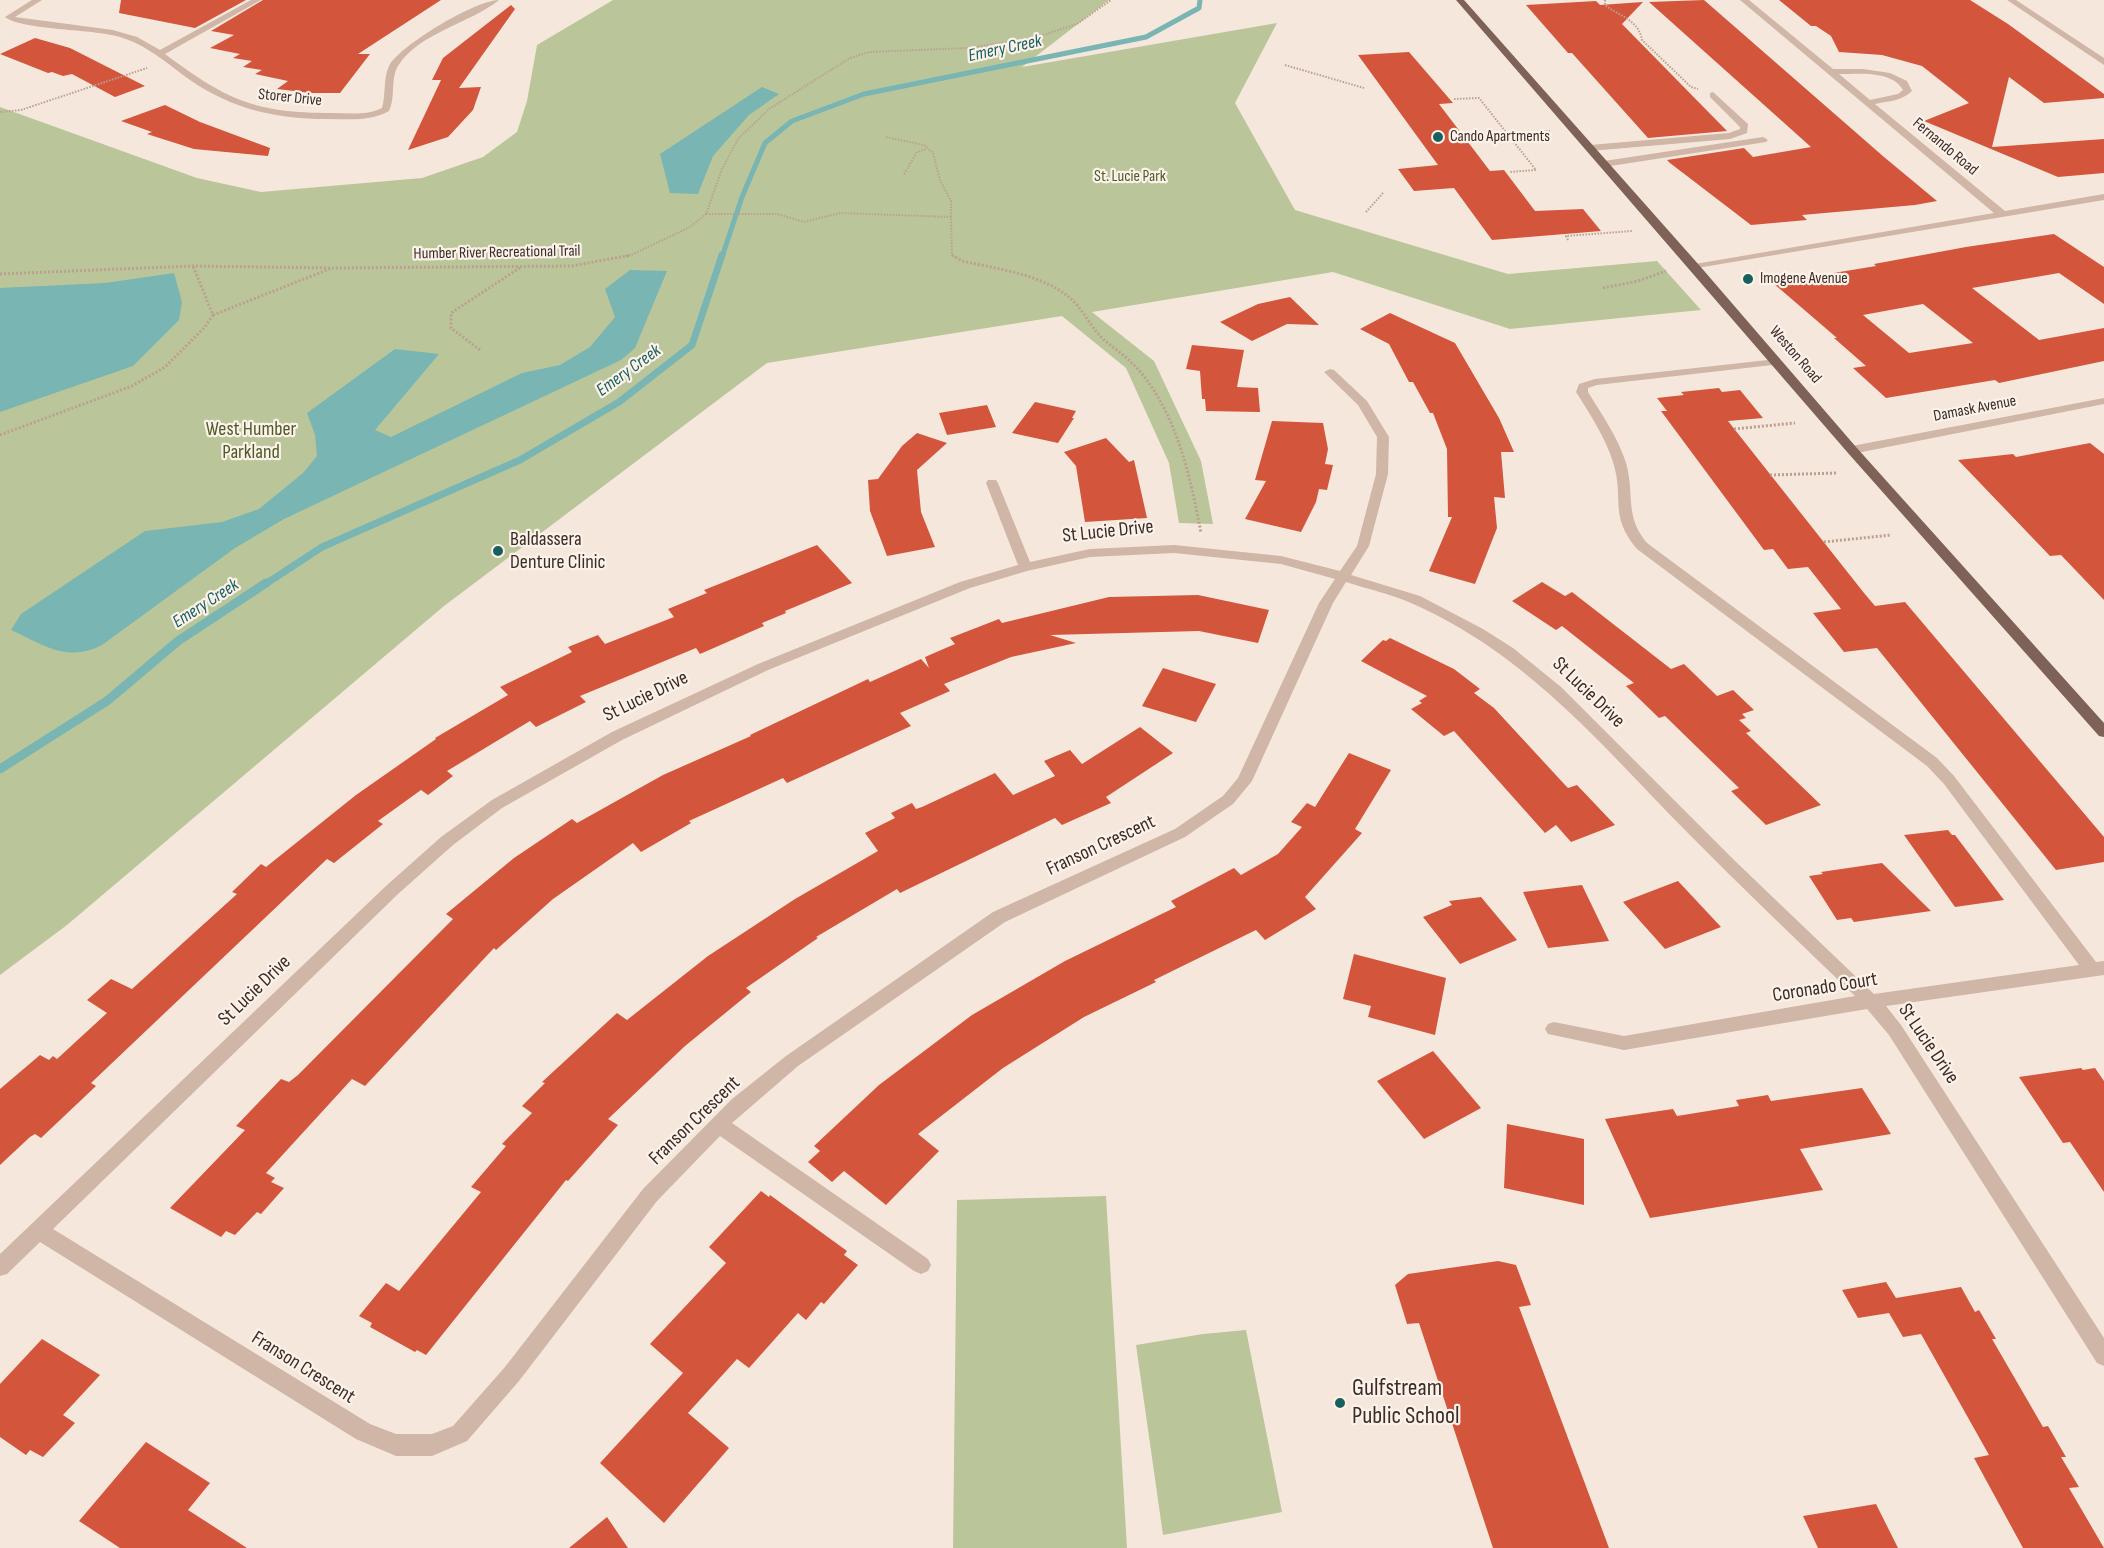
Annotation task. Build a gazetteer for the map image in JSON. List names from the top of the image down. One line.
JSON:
{"streets":{"main road":["Weston Road"],"street":["Storer Drive","Fernando Road","Damask Avenue","St Lucie Drive","Franson Crescent","Coronado Court"],"path":["Humber River Recreational Trail"]},"crossings":[["Weston Road","Damask Avenue"],["St Lucie Drive","Franson Crescent"],["St Lucie Drive","Coronado Court"]],"water":["Emery Creek"],"parks":["St. Lucie Park","West Humber Parkland"],"places":["Cando Apartments","Imogene Avenue","Baldassera Denture Clinic","Gulfstream Public School"]}
